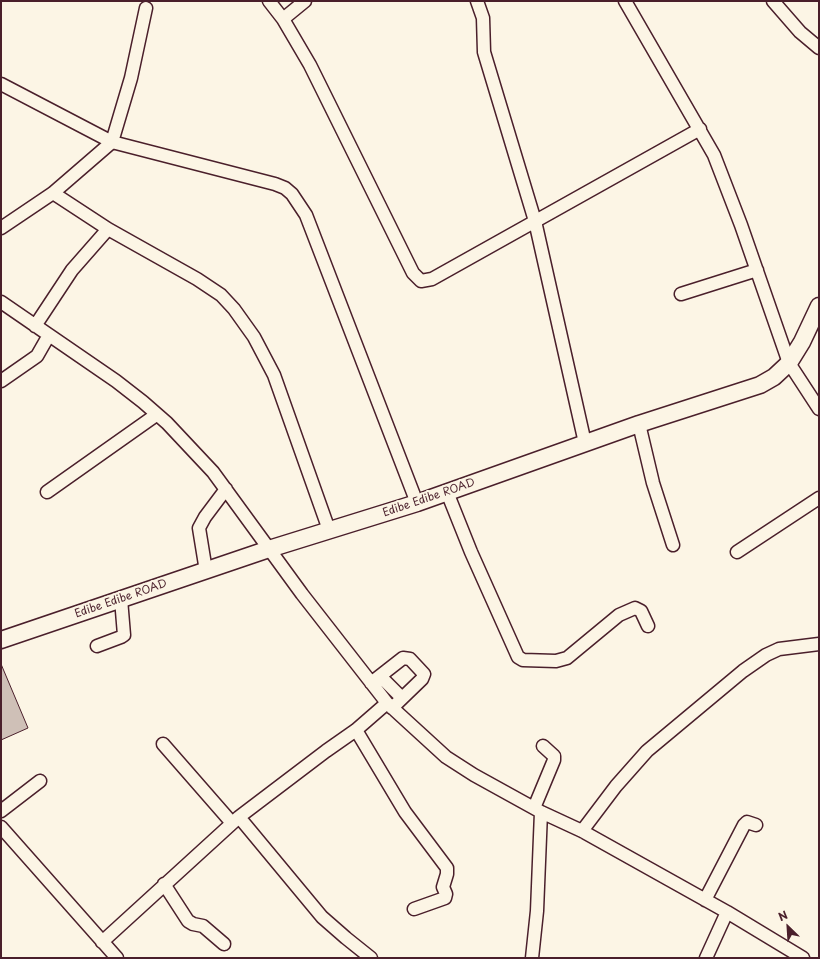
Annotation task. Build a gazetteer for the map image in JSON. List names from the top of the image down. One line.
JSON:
{"streets":{"main road":["Edibe Edibe ROAD"]},"north":"top left"}
